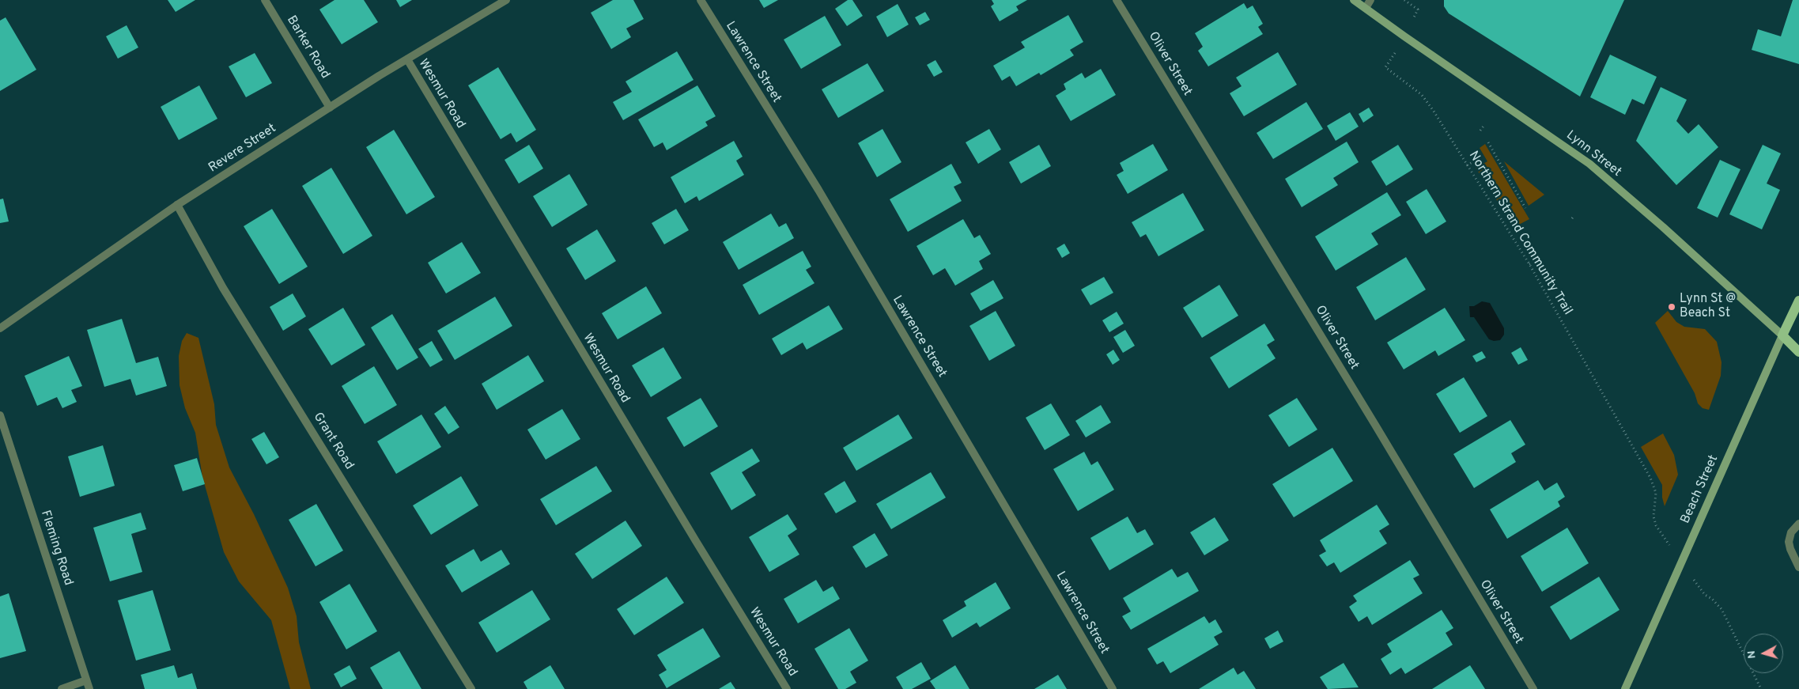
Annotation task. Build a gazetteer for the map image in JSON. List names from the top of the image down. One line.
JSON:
{"streets":{"main road":["Lynn Street","Beach Street"],"street":["Barker Road","Lawrence Street","Oliver Street","Wesmur Road","Revere Street","Grant Road","Fleming Road"],"path":["Northern Strand Community Trail"]},"crossings":[["Barker Road","Revere Street"],["Wesmur Road","Revere Street"],["Revere Street","Grant Road"],["Lynn Street","Beach Street"]],"places":["Lynn St @ Beach St"],"north":"left"}
